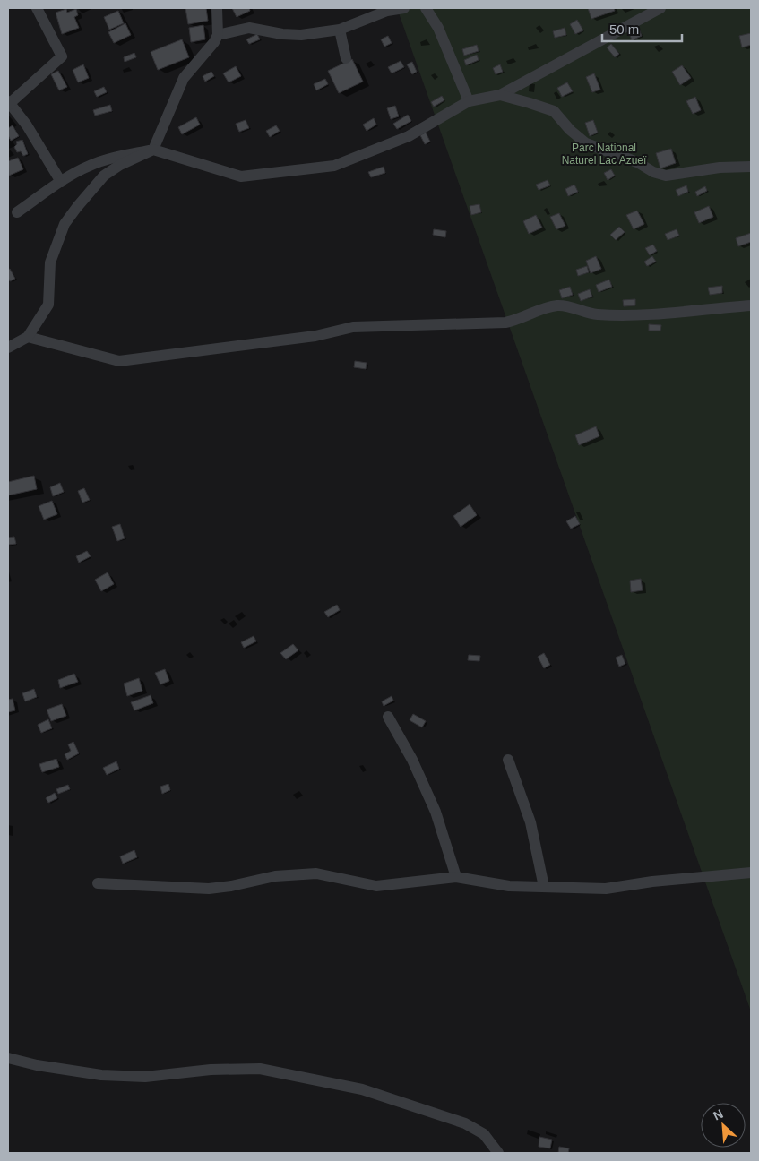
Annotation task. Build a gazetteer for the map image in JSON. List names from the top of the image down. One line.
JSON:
{"parks":["Parc National Naturel Lac Azueï"],"scale_bar":"50 m","north":"top left"}
